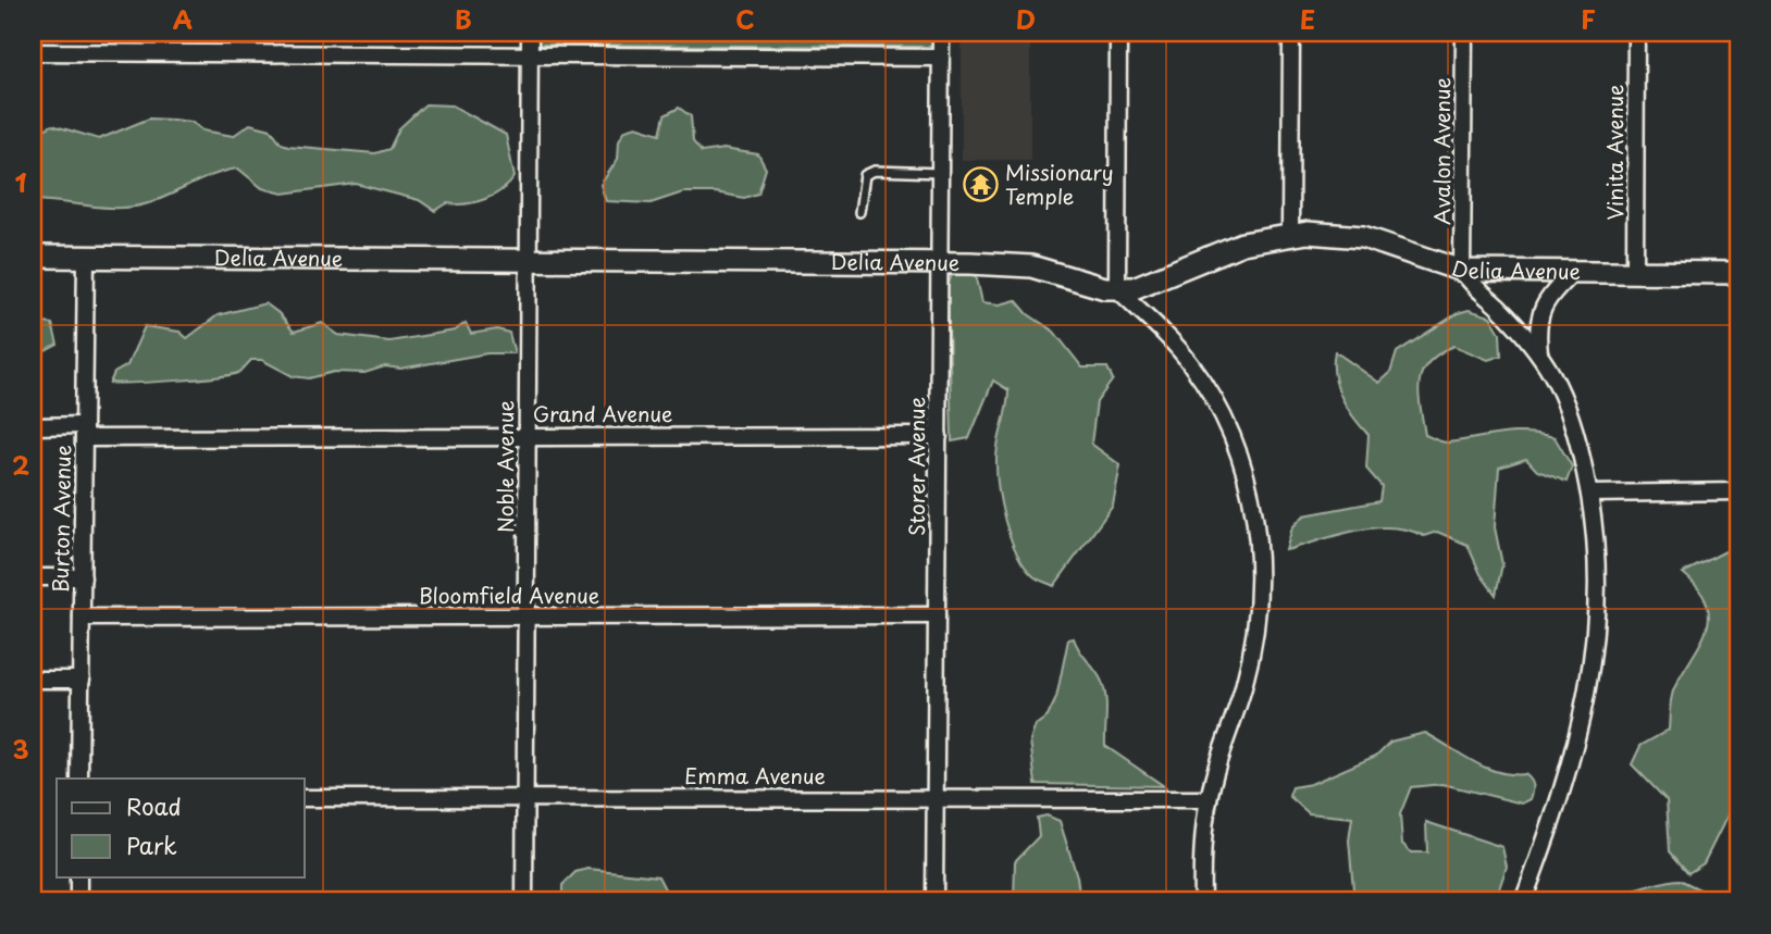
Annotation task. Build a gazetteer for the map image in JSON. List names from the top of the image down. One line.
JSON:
{"streets":{"street":["Avalon Avenue","Vinita Avenue","Delia Avenue","Grand Avenue","Noble Avenue","Storer Avenue","Burton Avenue","Bloomfield Avenue","Emma Avenue"]},"crossings":[["Avalon Avenue","Delia Avenue"],["Vinita Avenue","Delia Avenue"],["Delia Avenue","Noble Avenue"],["Delia Avenue","Storer Avenue"],["Delia Avenue","Burton Avenue"],["Grand Avenue","Noble Avenue"],["Grand Avenue","Storer Avenue"],["Grand Avenue","Burton Avenue"],["Noble Avenue","Bloomfield Avenue"],["Noble Avenue","Emma Avenue"],["Storer Avenue","Bloomfield Avenue"],["Storer Avenue","Emma Avenue"],["Burton Avenue","Bloomfield Avenue"]],"places":{"temple":["Missionary Temple"]},"legend":["Road","Park"],"grid":{"columns":["A","B","C","D","E","F"],"rows":["1","2","3"]}}
